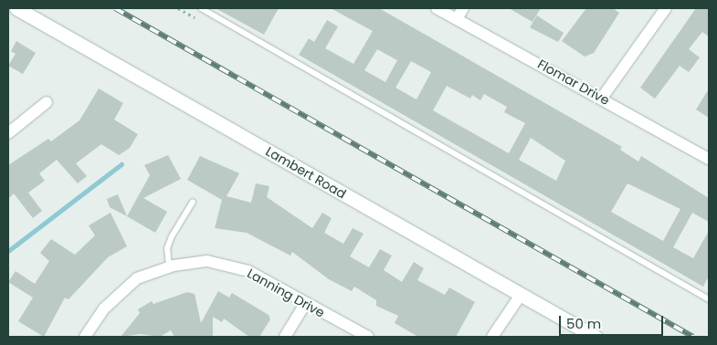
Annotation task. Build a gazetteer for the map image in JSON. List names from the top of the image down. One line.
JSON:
{"streets":{"main road":["Lambert Road"],"street":["Flomar Drive","Lanning Drive"]},"scale_bar":"50 m"}
